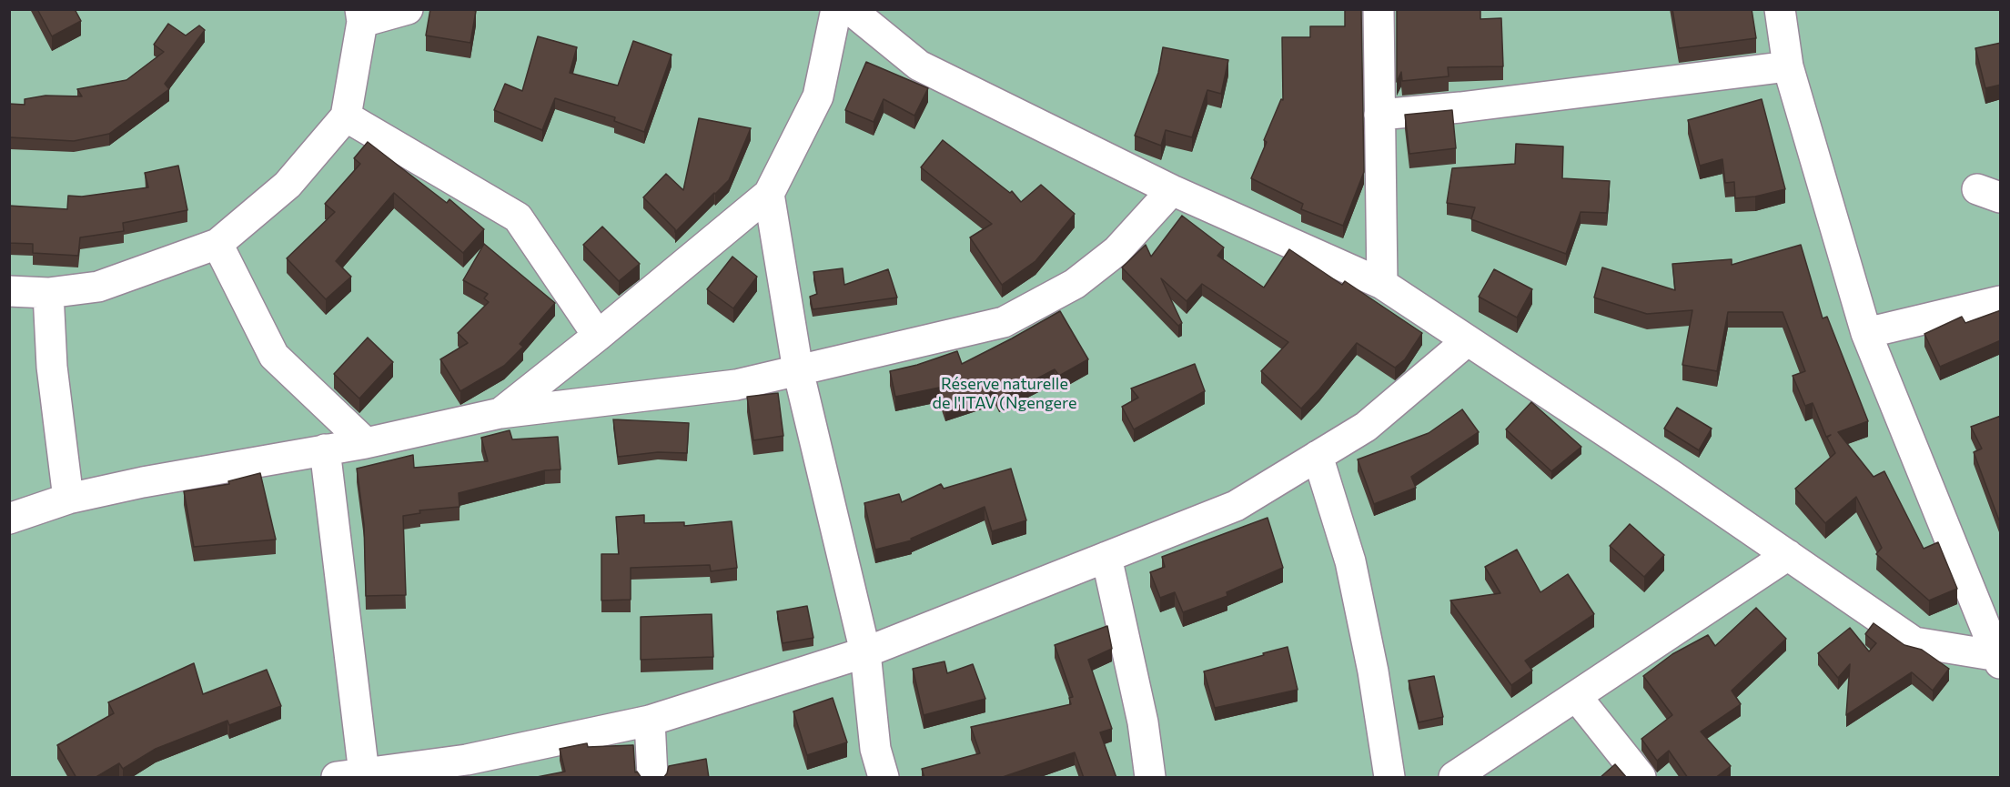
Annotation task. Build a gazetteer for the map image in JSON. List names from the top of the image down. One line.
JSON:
{"parks":["Réserve naturelle de l'ITAV (Ngengere"]}
